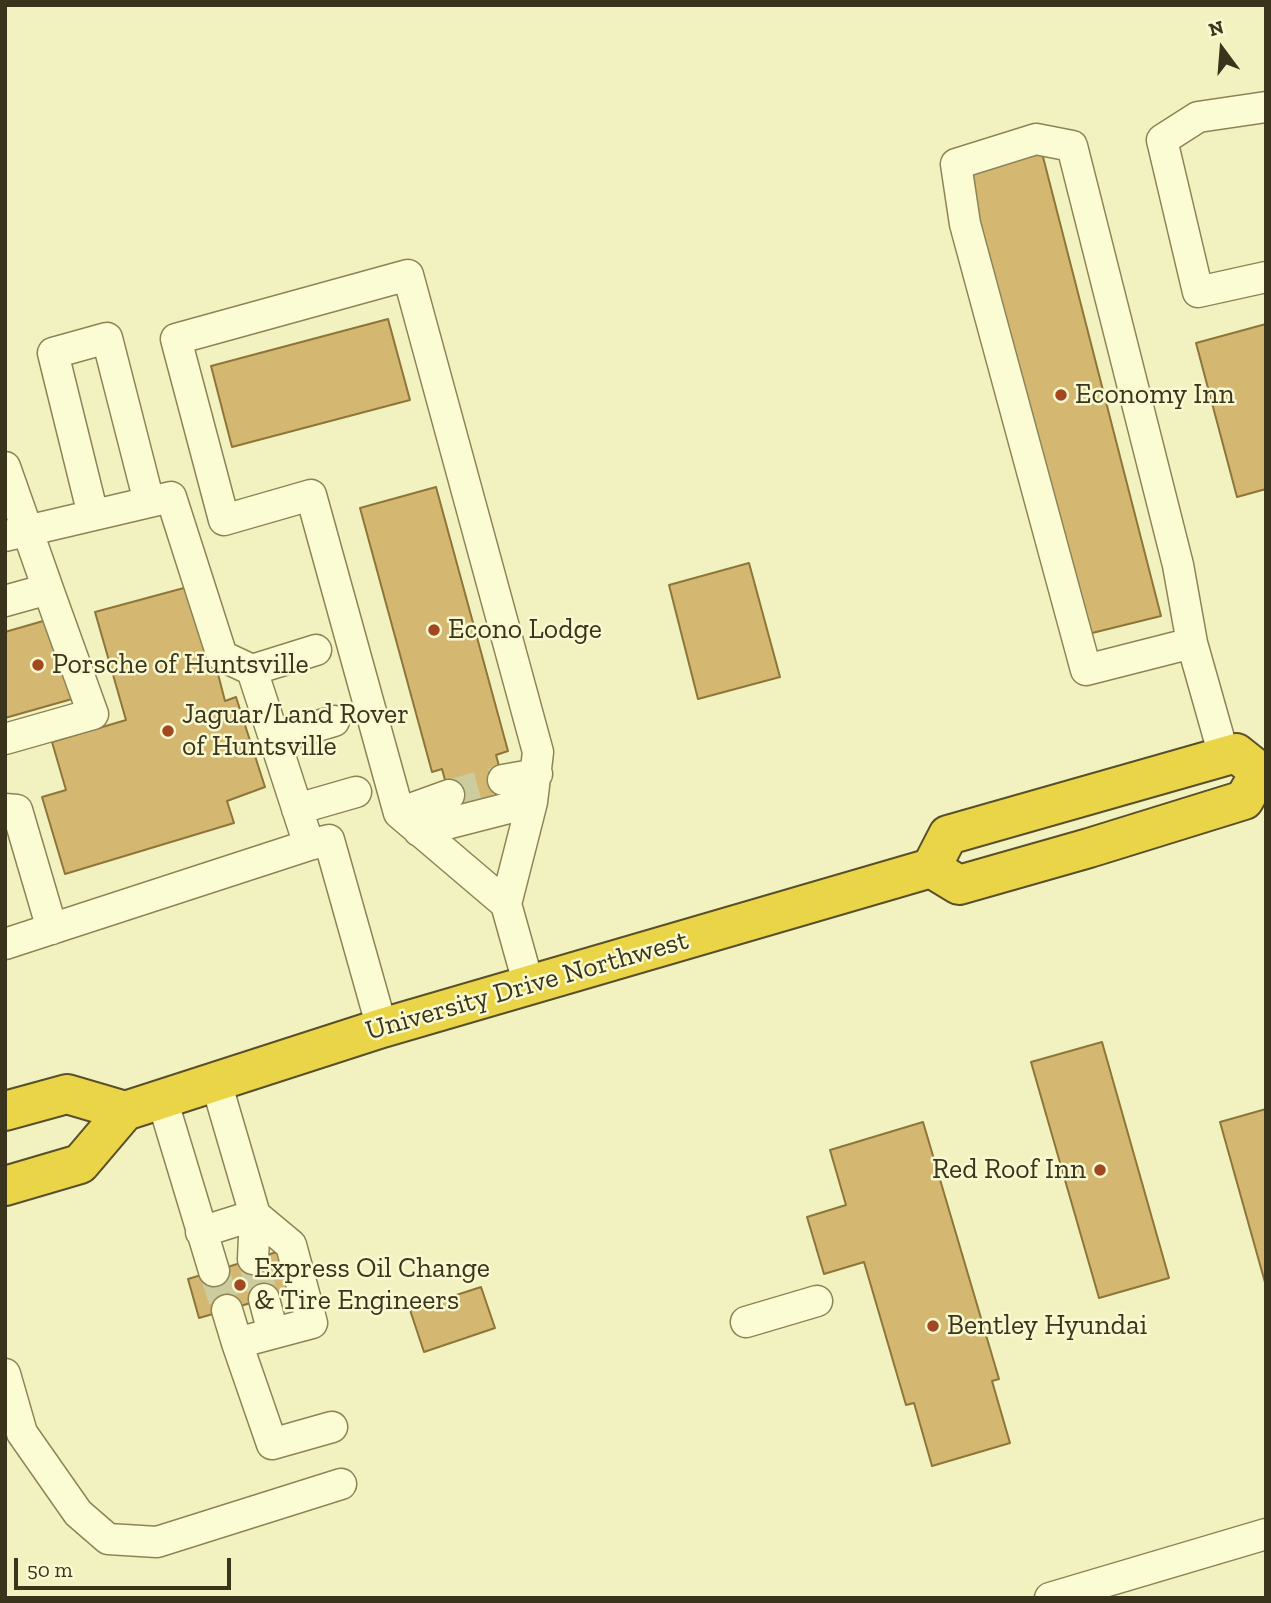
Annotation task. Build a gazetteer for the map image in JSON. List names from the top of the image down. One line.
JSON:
{"streets":{"highway":["University Drive Northwest"]},"places":["Economy Inn","Econo Lodge","Porsche of Huntsville","Jaguar/Land Rover of Huntsville","Red Roof Inn","Express Oil Change & Tire Engineers","Bentley Hyundai"],"scale_bar":"50 m","north":"top"}
